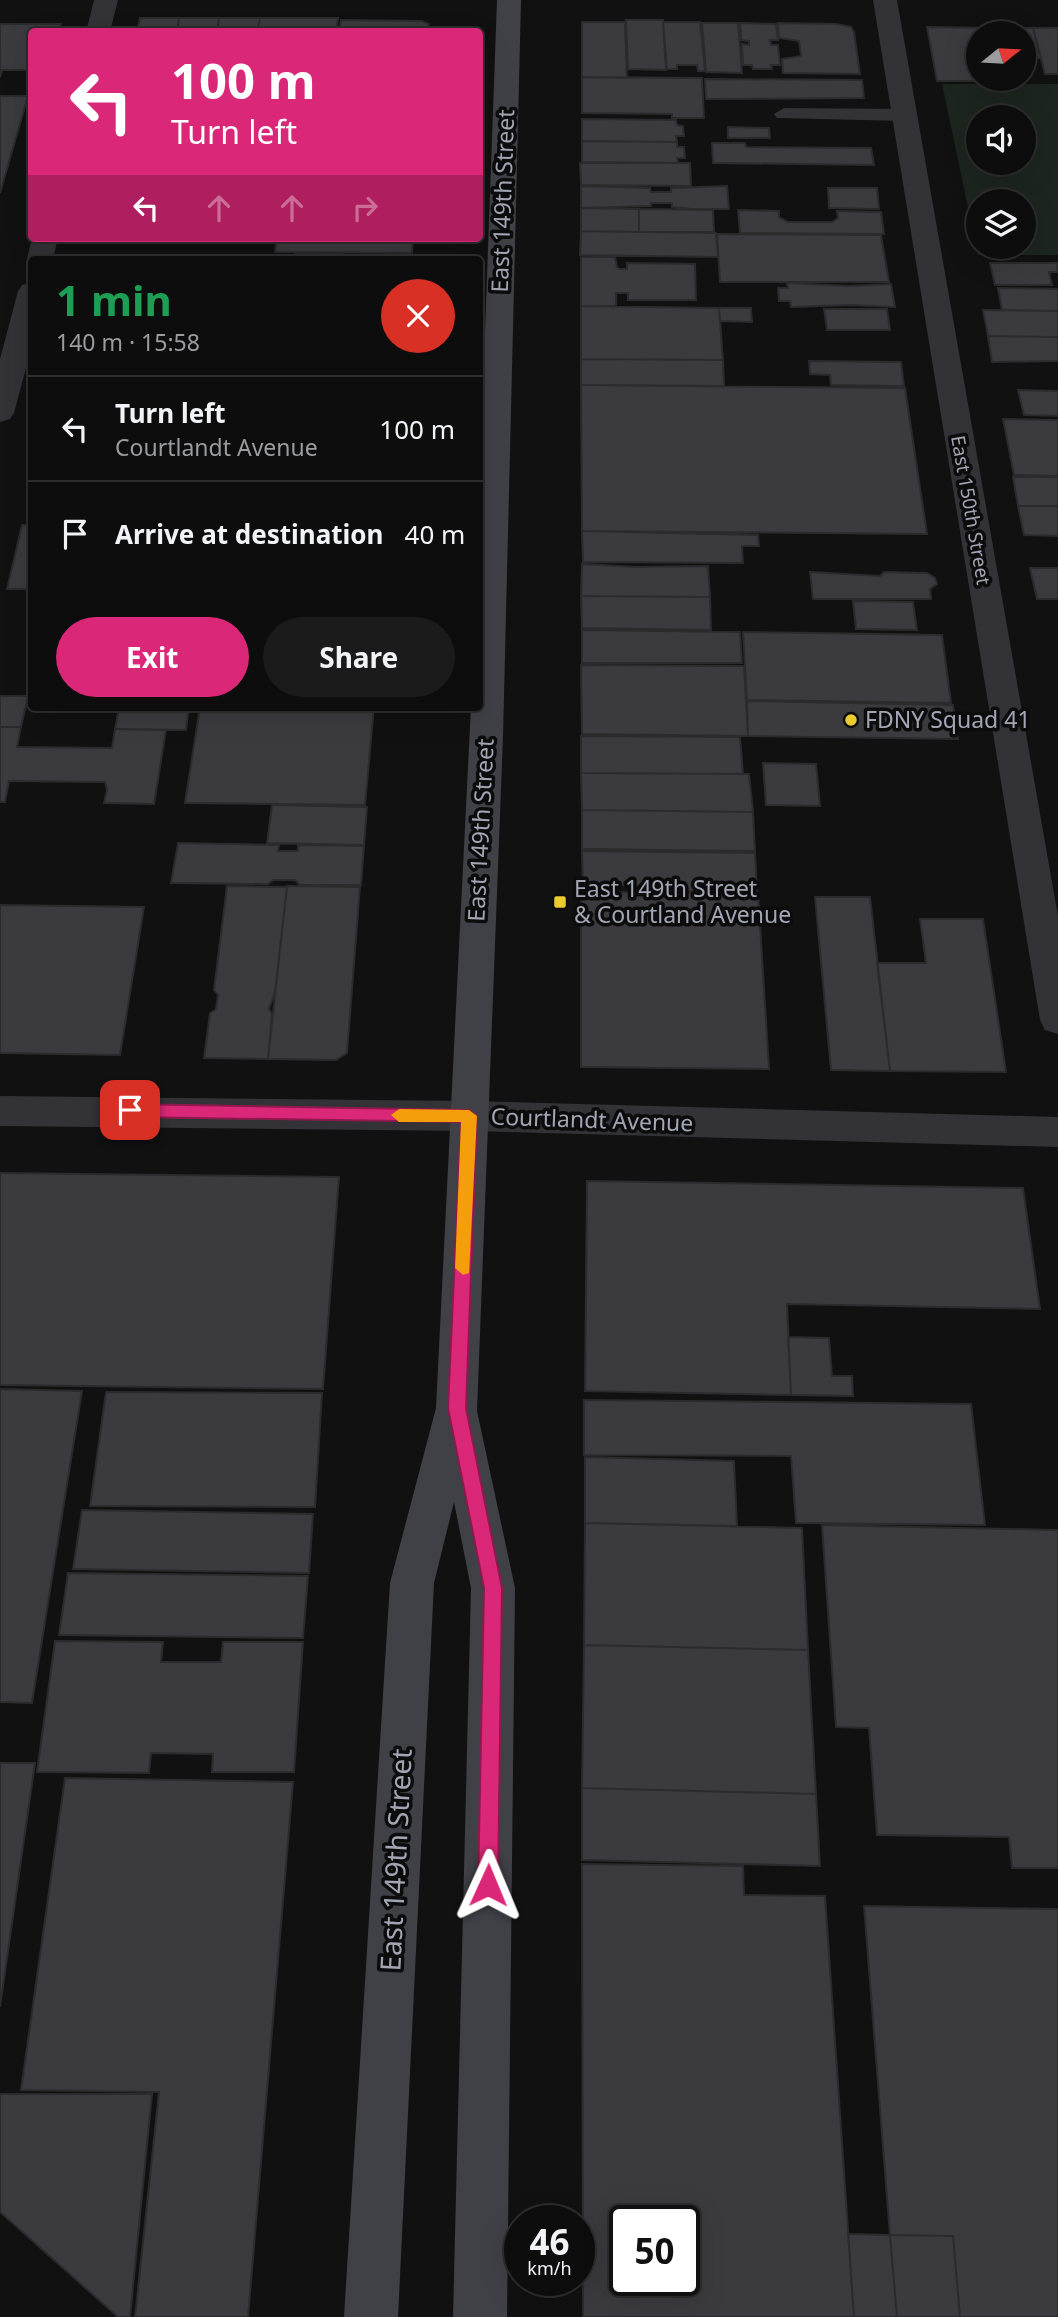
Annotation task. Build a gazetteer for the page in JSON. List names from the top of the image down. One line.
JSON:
{"streets":{"main road":["East 149th Street"],"street":["East 150th Street","Courtlandt Avenue"]},"crossings":[["East 149th Street","Courtlandt Avenue"]],"places":{"other":["FDNY Squad 41"],"transit":["East 149th Street & Courtland Avenue"]},"north":"right","page":{"turn":["100 m","Turn left"],"heading":["1 min","140 m · 15:58"],"list":[{"name":"Turn left","note":"Courtlandt Avenue","value":"100 m"},{"name":"Arrive at destination","value":"40 m"}],"buttons":["Exit","Share"],"speed":"46 km/h","limit":"50"}}
